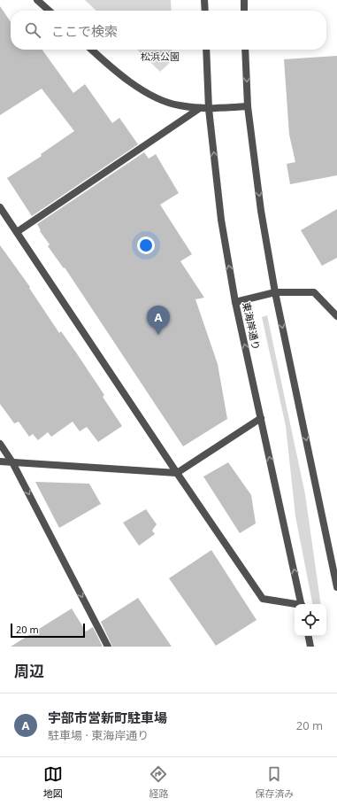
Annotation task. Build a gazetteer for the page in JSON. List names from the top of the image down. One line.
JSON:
{"streets":{"street":["東海岸通り"]},"parks":["松浜公園"],"scale_bar":"20 m","page":{"search":"ここで検索","pins":"A","scale":"20 m","heading":"周辺","list":[{"mark":"A","name":"宇部市営新町駐車場","note":"駐車場 · 東海岸通り","value":"20 m"}],"nav":["地図","経路","保存済み"]}}
